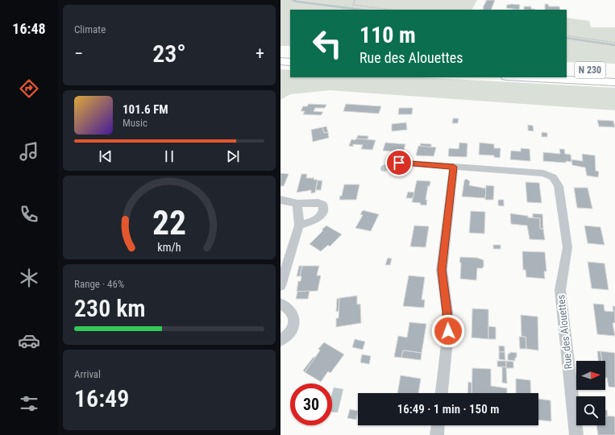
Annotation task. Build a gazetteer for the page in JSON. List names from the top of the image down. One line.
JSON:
{"streets":{"highway":["N 230"],"street":["Rue des Alouettes"]},"north":"right","page":{"tabs":"16:48","tile":["Climate",["Range · 46%","230 km"],["Arrival","16:49"]],"turn":["110 m","Rue des Alouettes"],"heat":["−","23°","+"],"song":["101.6 FM","Music"],"limit":"30","trip":"16:49 · 1 min · 150 m","gauge":["22","km/h"]}}
